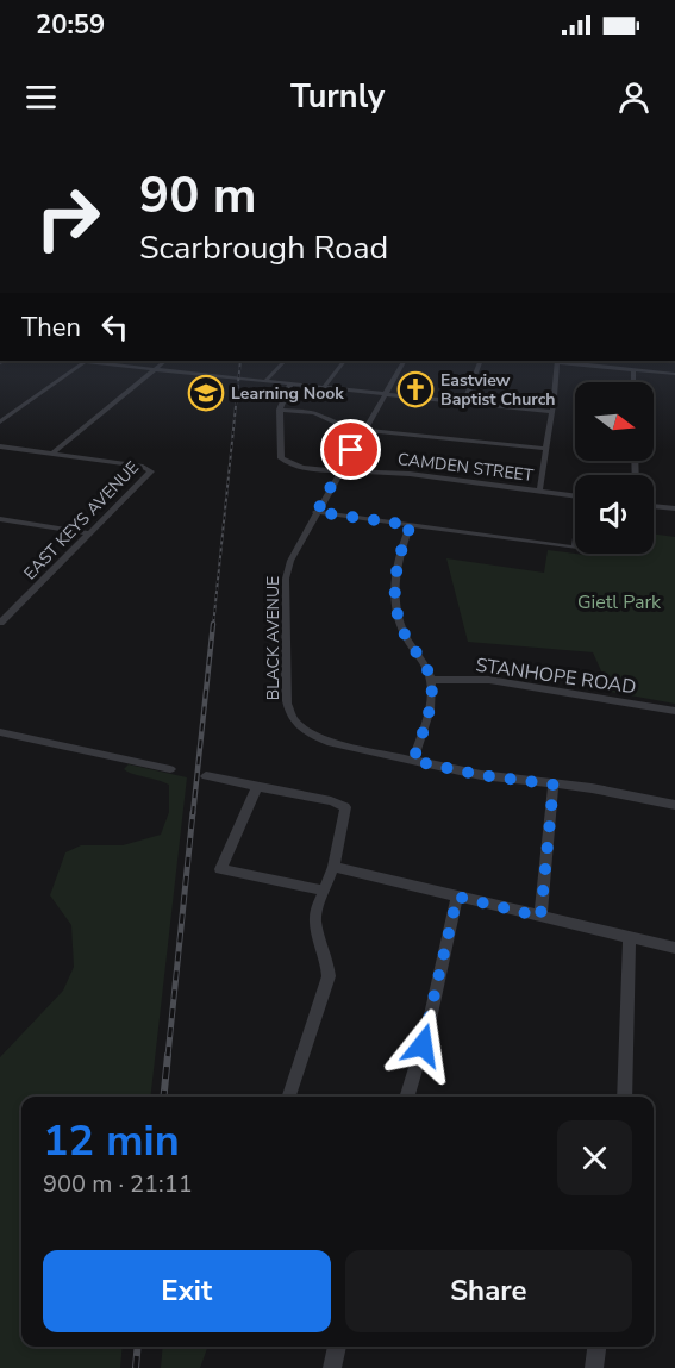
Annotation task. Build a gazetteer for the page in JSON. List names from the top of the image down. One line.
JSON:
{"streets":{"street":["CAMDEN STREET","EAST KEYS AVENUE","BLACK AVENUE","STANHOPE ROAD"]},"crossings":[["CAMDEN STREET","BLACK AVENUE"]],"parks":["Gietl Park"],"places":{"church":["Eastview Baptist Church"],"school or university":["Learning Nook"]},"north":"right","page":{"status":"20:59","header":"Turnly","turn":["90 m","Scarbrough Road"],"then":"Then","heading":["12 min","900 m · 21:11"],"buttons":["Exit","Share"]}}
